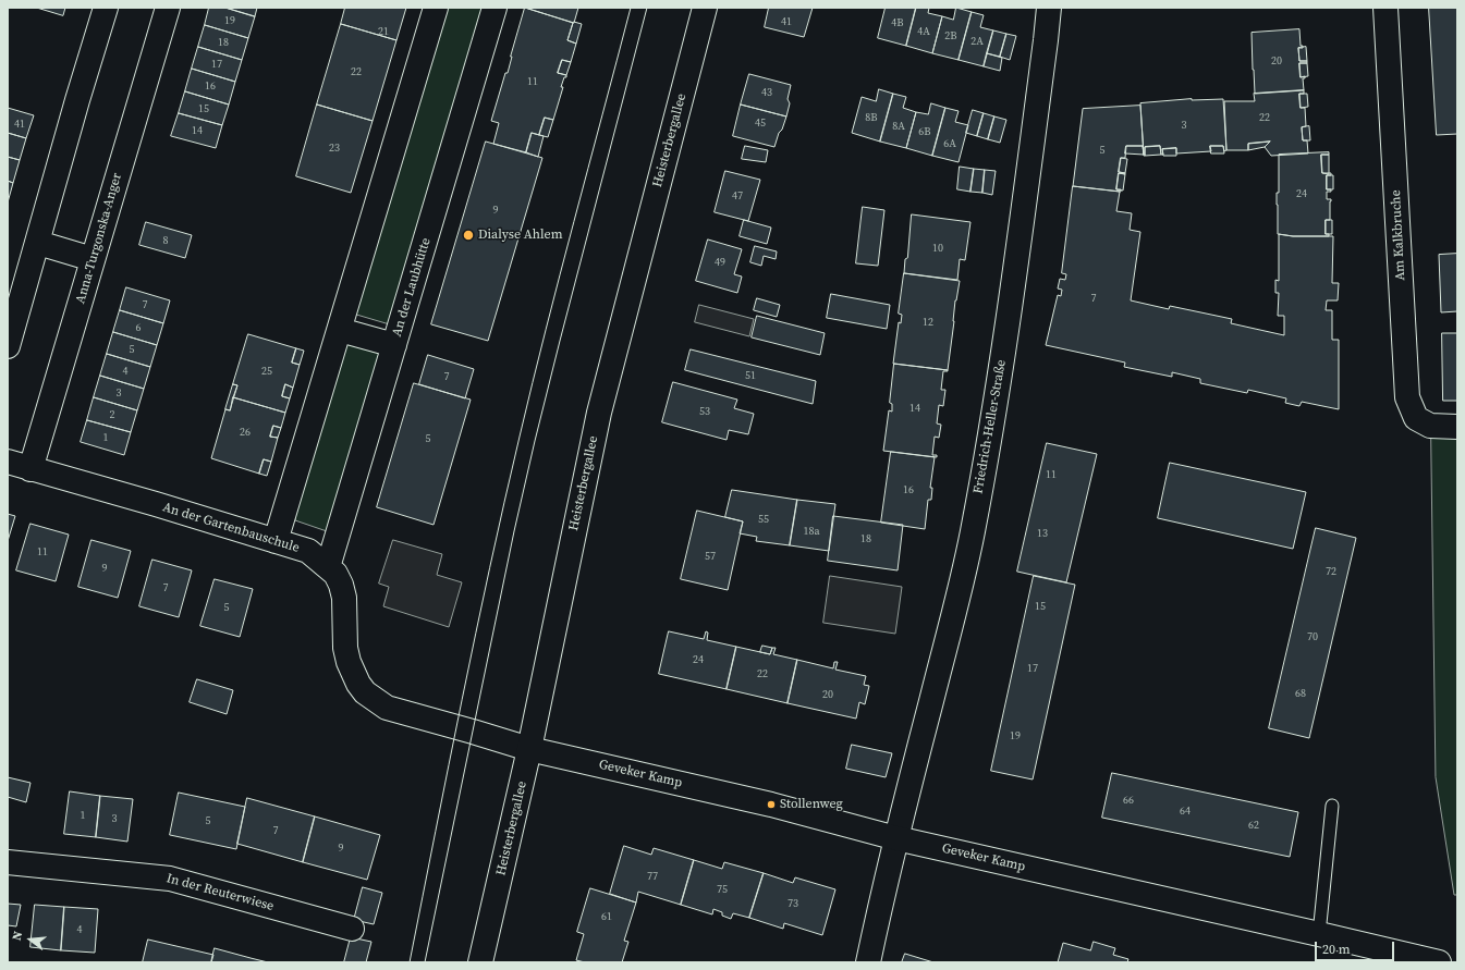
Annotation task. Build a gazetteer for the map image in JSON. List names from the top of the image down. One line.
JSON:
{"streets":{"street":["Heisterbergallee","Am Kalkbruche","Anna-Turgonska-Anger","An der Laubhütte","Friedrich-Heller-Straße","An der Gartenbauschule","Geveker Kamp","In der Reuterwiese"]},"crossings":[["Heisterbergallee","An der Gartenbauschule"],["Heisterbergallee","Geveker Kamp"],["Anna-Turgonska-Anger","An der Gartenbauschule"],["An der Laubhütte","An der Gartenbauschule"],["Friedrich-Heller-Straße","Geveker Kamp"],["An der Gartenbauschule","Geveker Kamp"]],"places":["Dialyse Ahlem","Stollenweg"],"house_numbers":["19","41","4B","21","4A","2B","2A","18","20","17","22","11","16","43","15","8B","22","45","41","3","8A","14","6B","6A","23","5","24","47","9","8","10","49","7","7","12","6","5","4","25","51","7","3","14","53","2","26","1","5","11","16","55","18a","13","18","11","57","9","72","7","15","5","70","24","17","22","68","20","19","66","64","1","3","5","62","7","9","77","75","73","61","4"],"scale_bar":"20 m","north":"left"}
